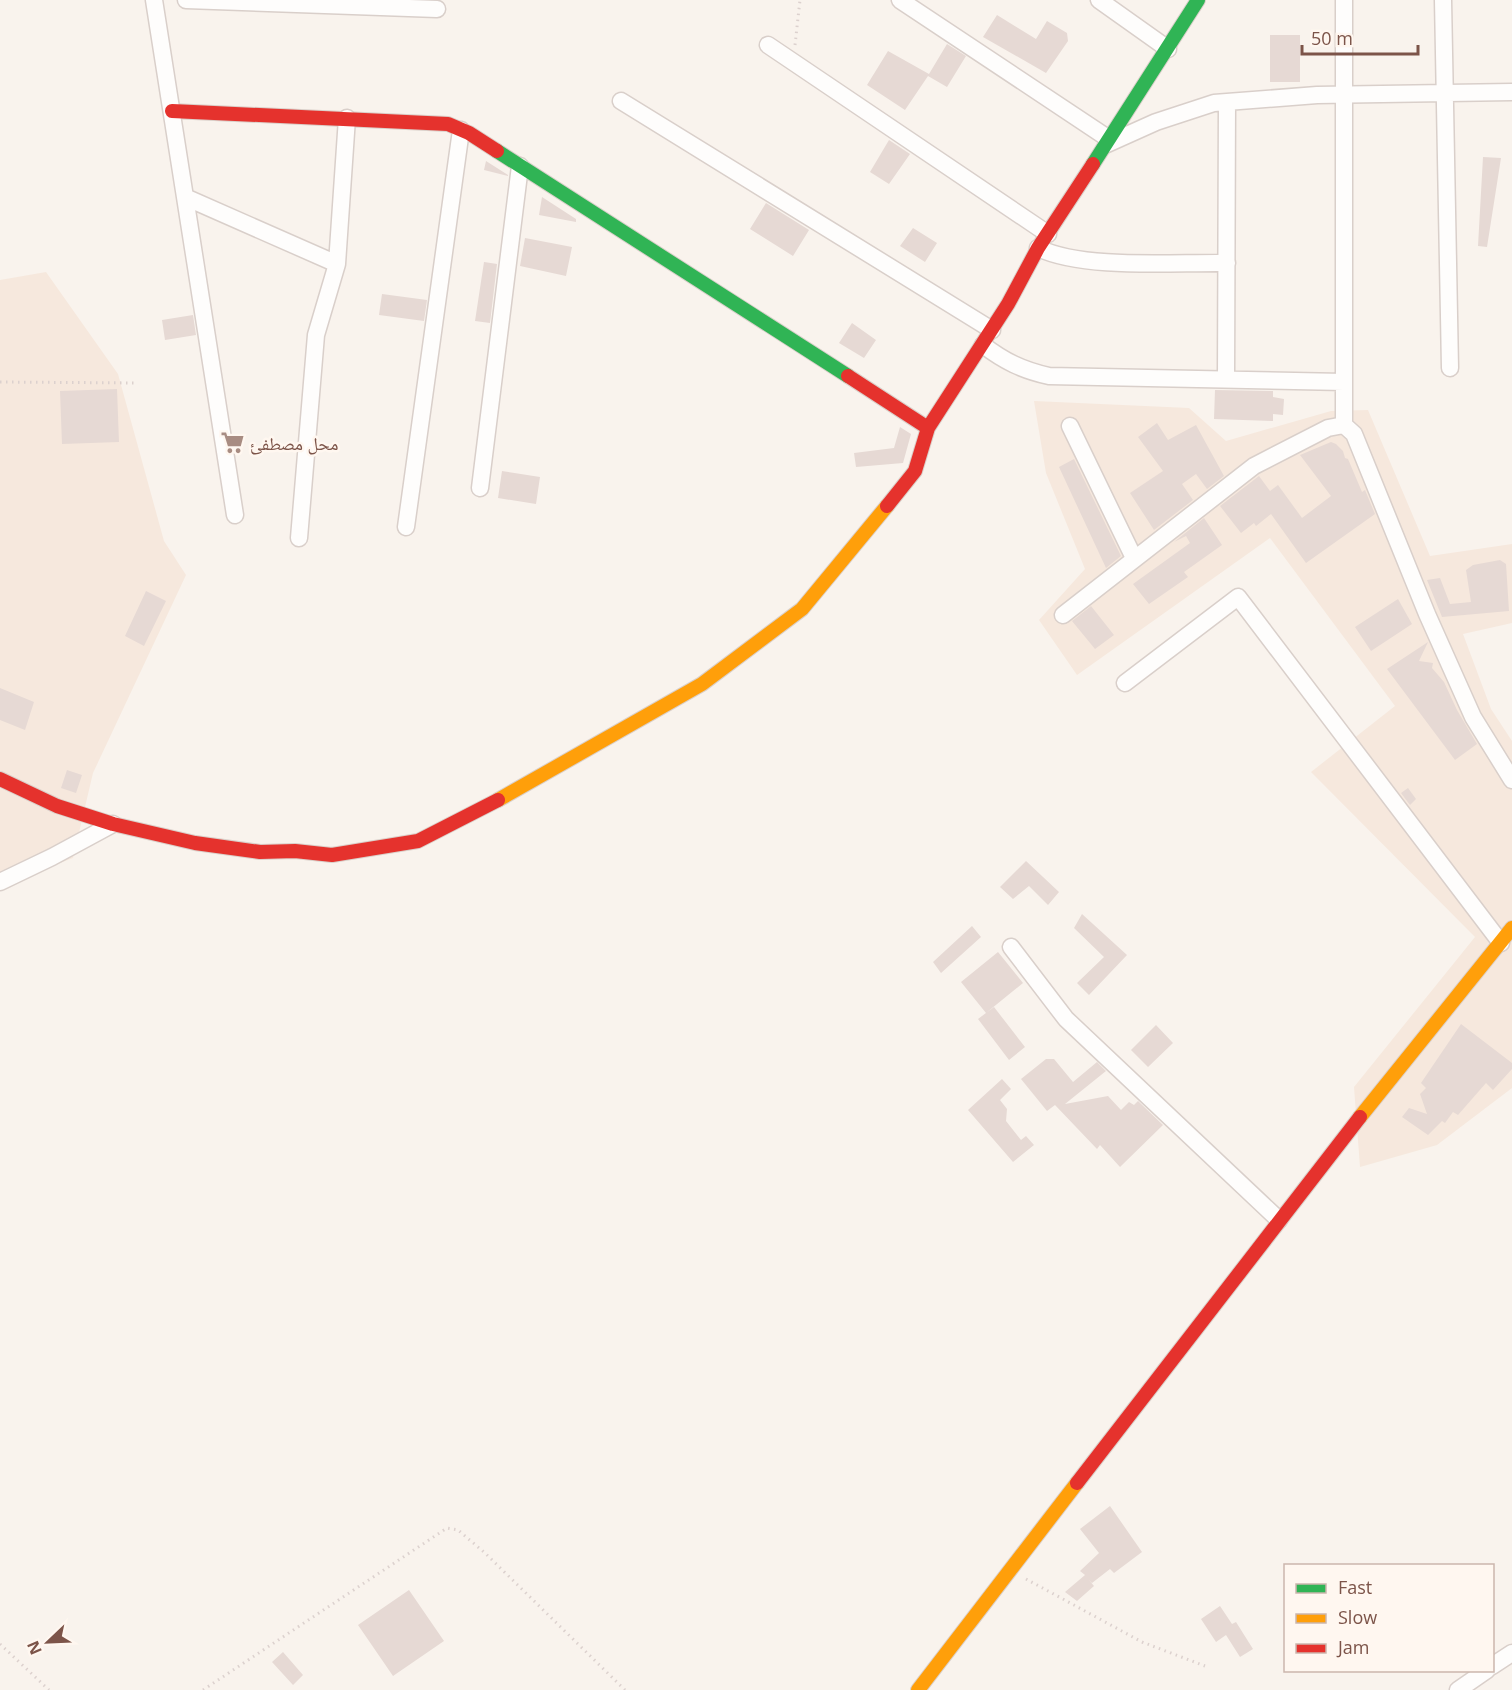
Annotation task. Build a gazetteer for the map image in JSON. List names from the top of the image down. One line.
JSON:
{"places":{"supermarket":["محل مصطفئ"]},"legend":["Fast","Slow","Jam"],"scale_bar":"50 m","north":"bottom left"}
